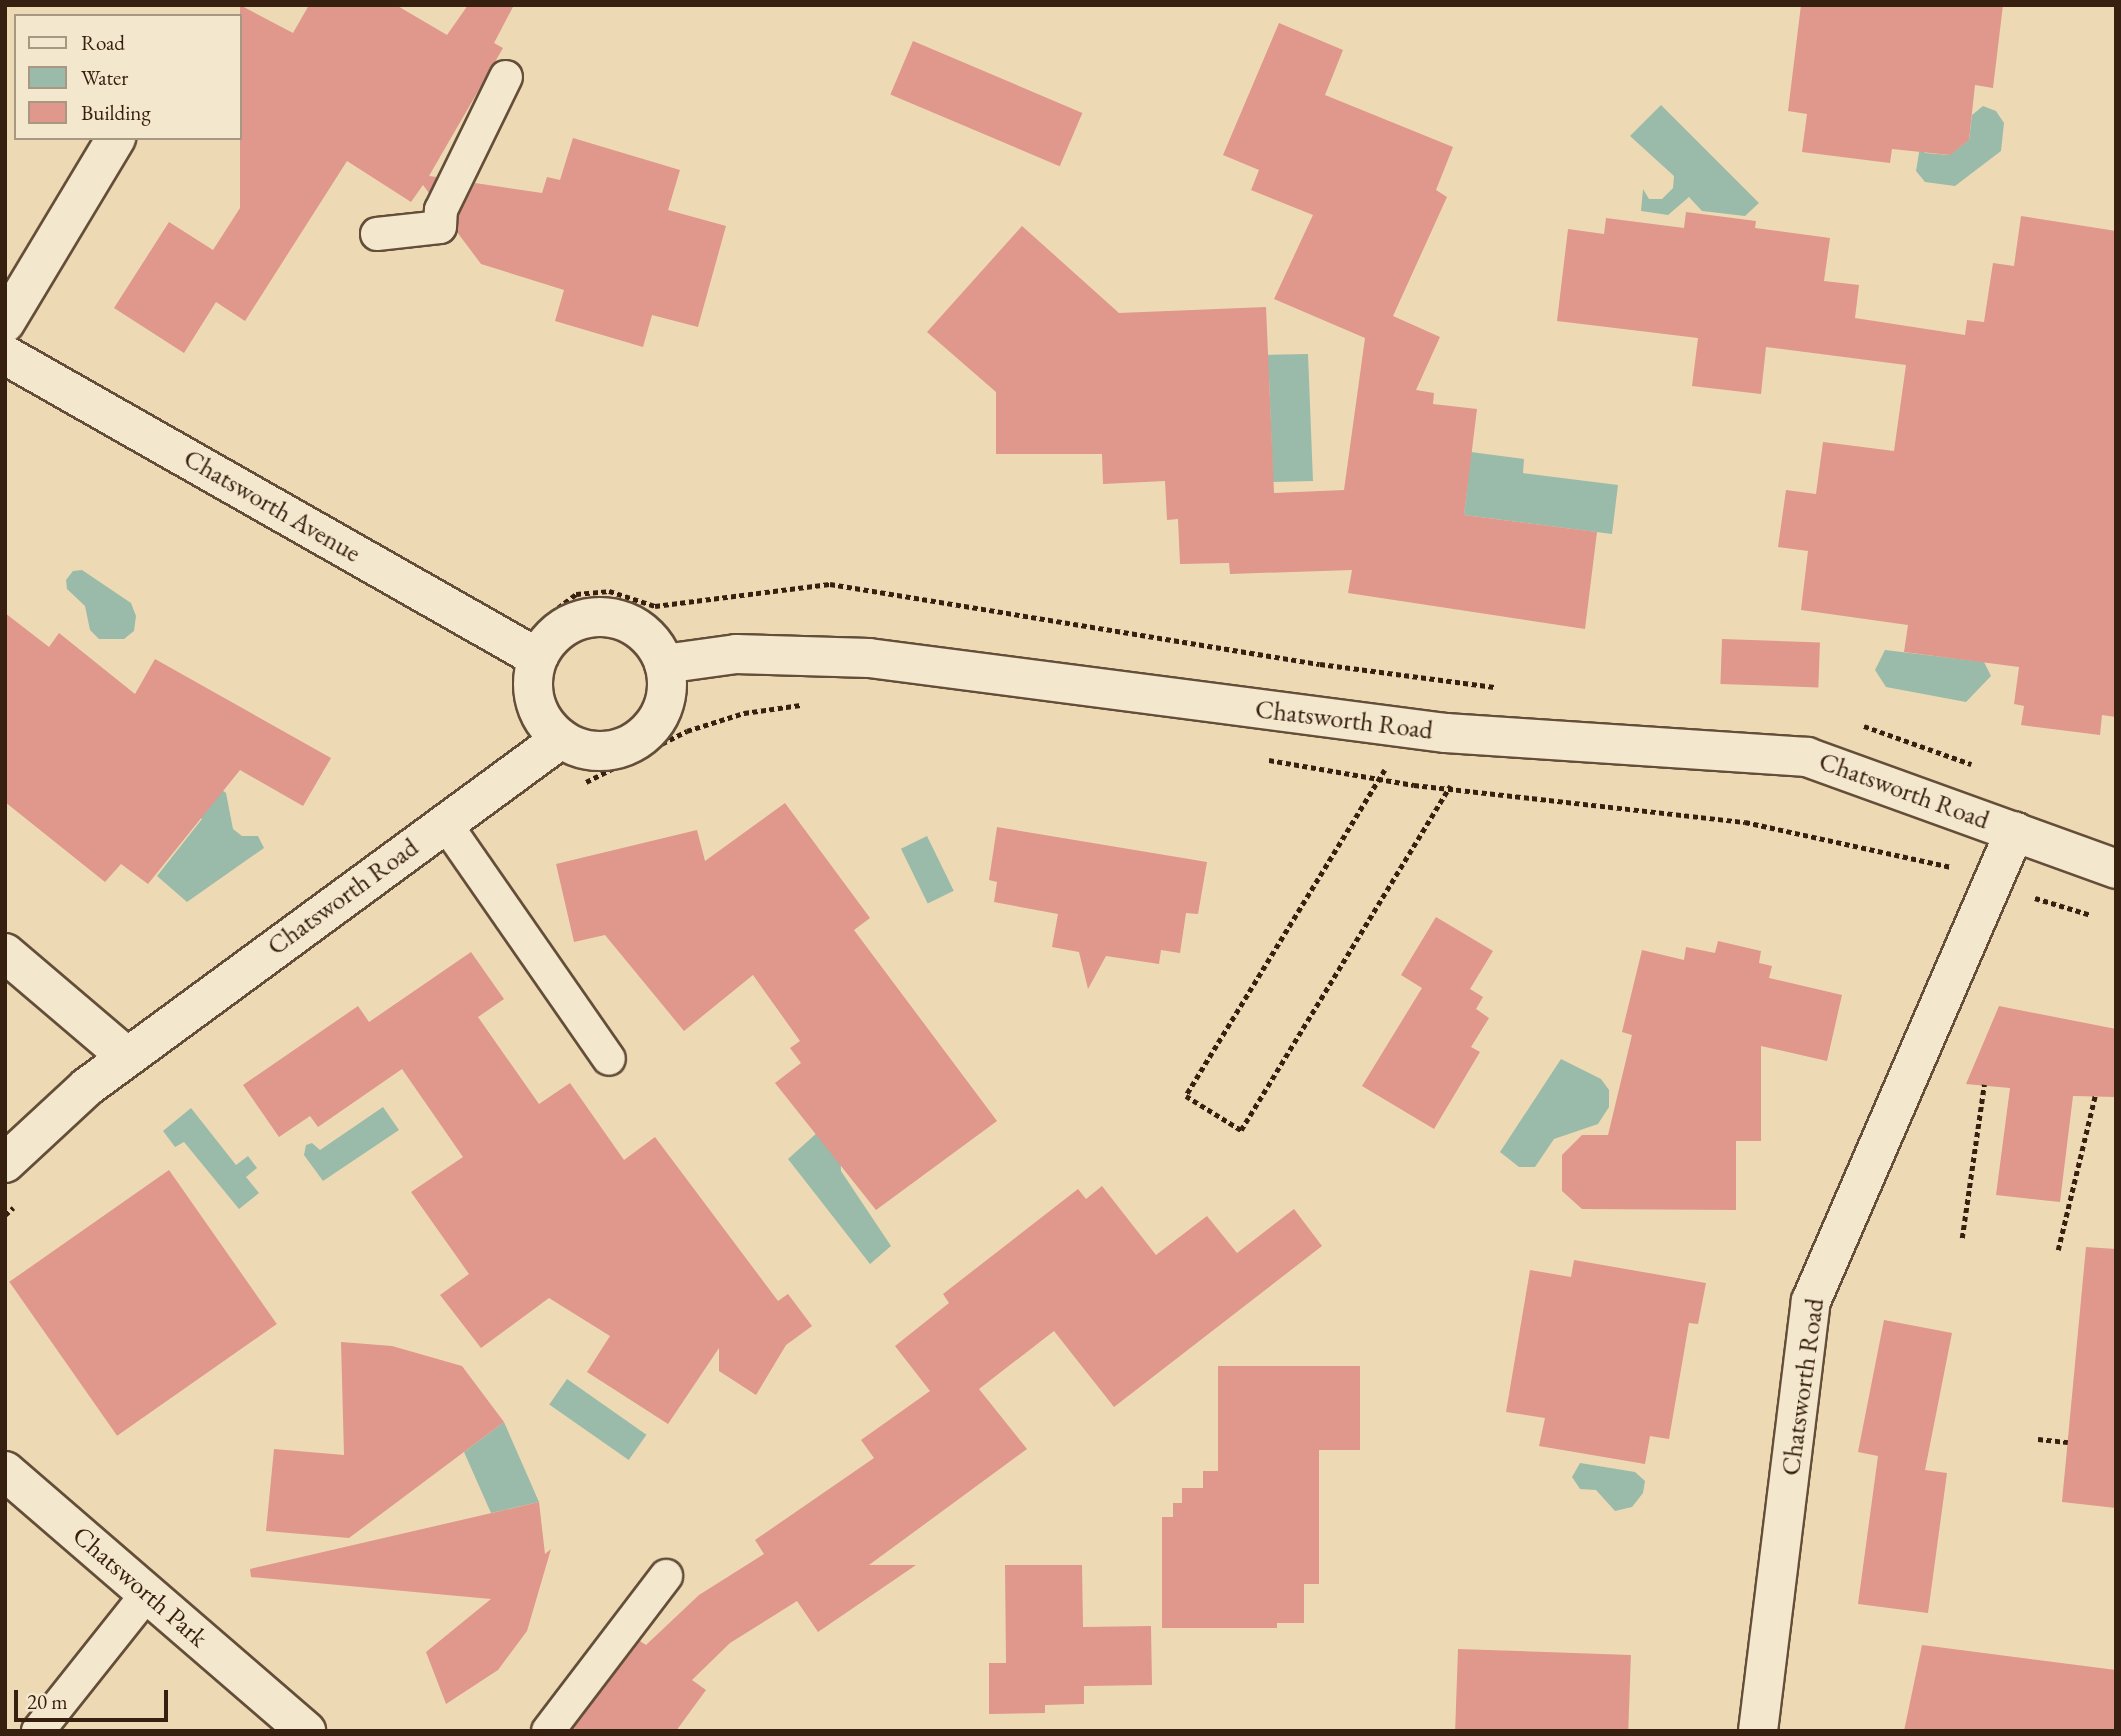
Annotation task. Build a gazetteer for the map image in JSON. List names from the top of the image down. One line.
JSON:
{"streets":{"street":["Chatsworth Avenue","Chatsworth Road","Chatsworth Park"]},"crossings":[["Chatsworth Avenue","Chatsworth Road"]],"legend":["Road","Water","Building"],"scale_bar":"20 m"}
